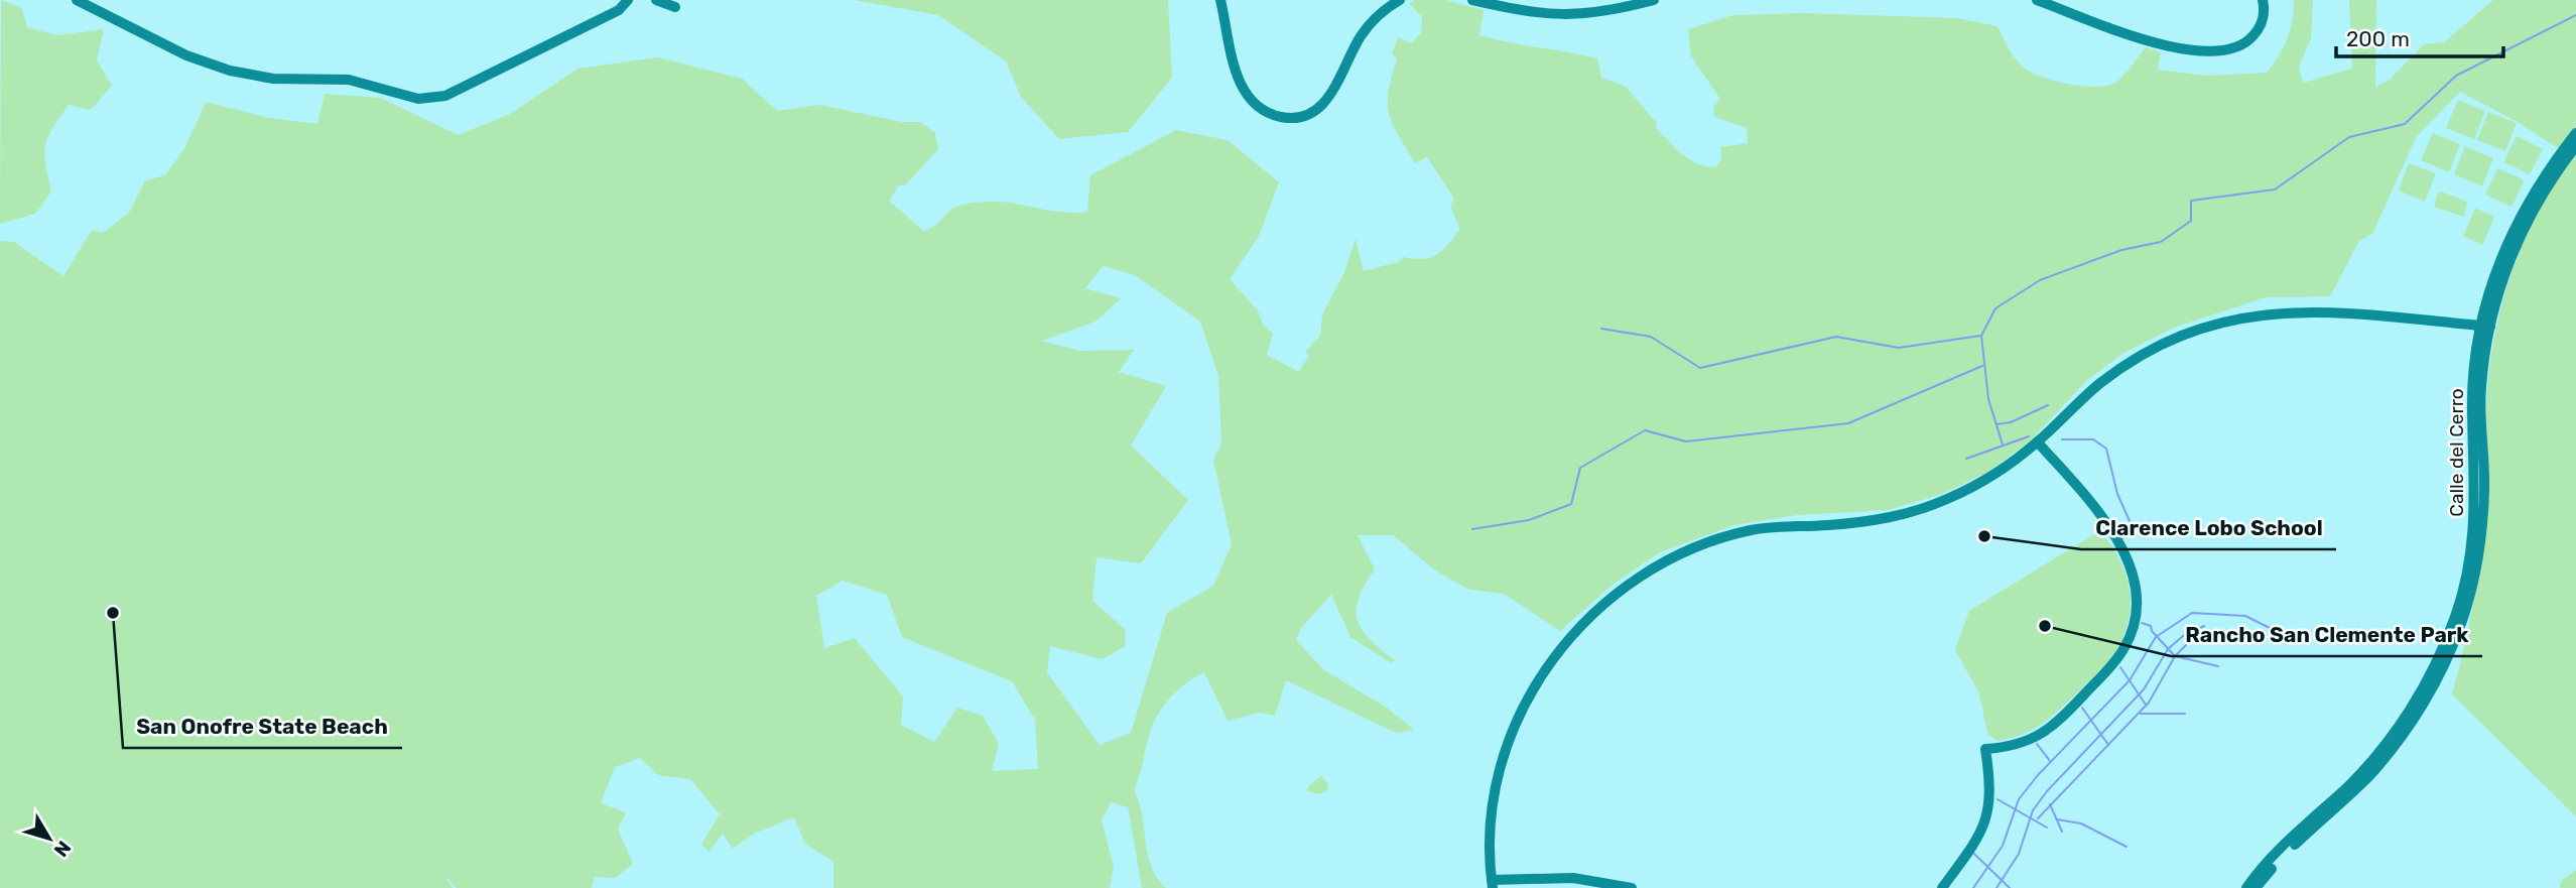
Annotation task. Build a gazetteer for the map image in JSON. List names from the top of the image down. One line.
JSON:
{"streets":{"street":["Calle del Cerro"]},"places":["Clarence Lobo School","San Onofre State Beach","Rancho San Clemente Park"],"scale_bar":"200 m","north":"bottom right"}
